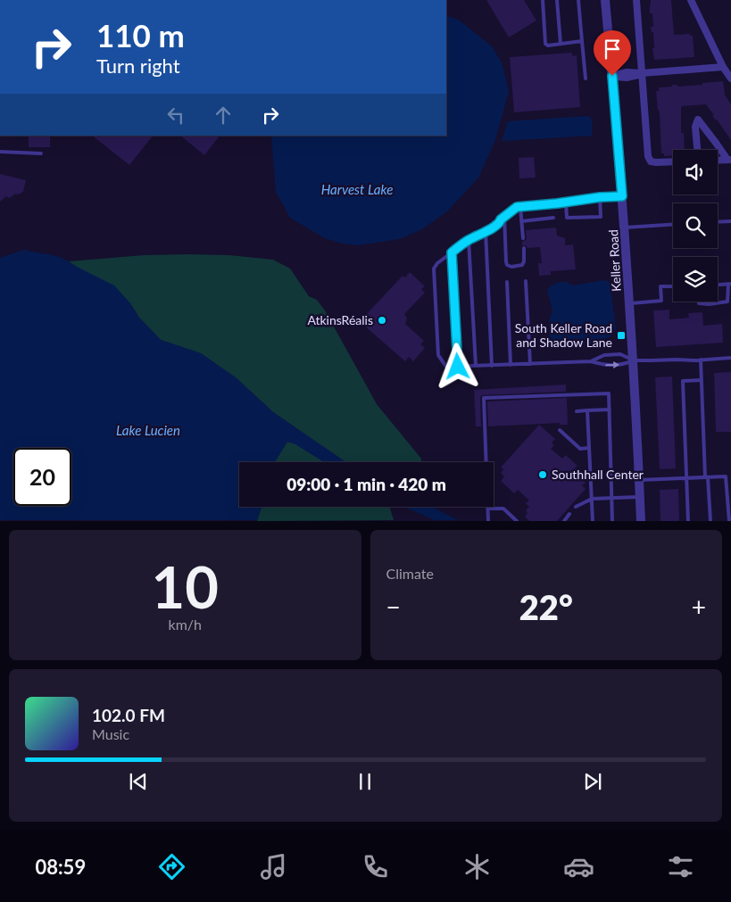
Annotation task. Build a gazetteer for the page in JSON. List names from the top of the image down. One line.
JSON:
{"streets":{"street":["Keller Road"]},"water":["Harvest Lake","Lake Lucien"],"places":{"other":["AtkinsRéalis","Southhall Center"],"transit":["South Keller Road and Shadow Lane"]},"page":{"turn":["110 m","Turn right"],"limit":"20","trip":"09:00 · 1 min · 420 m","tile":[["10","km/h"],"Climate"],"heat":["−","22°","+"],"song":["102.0 FM","Music"],"tabs":"08:59"}}
